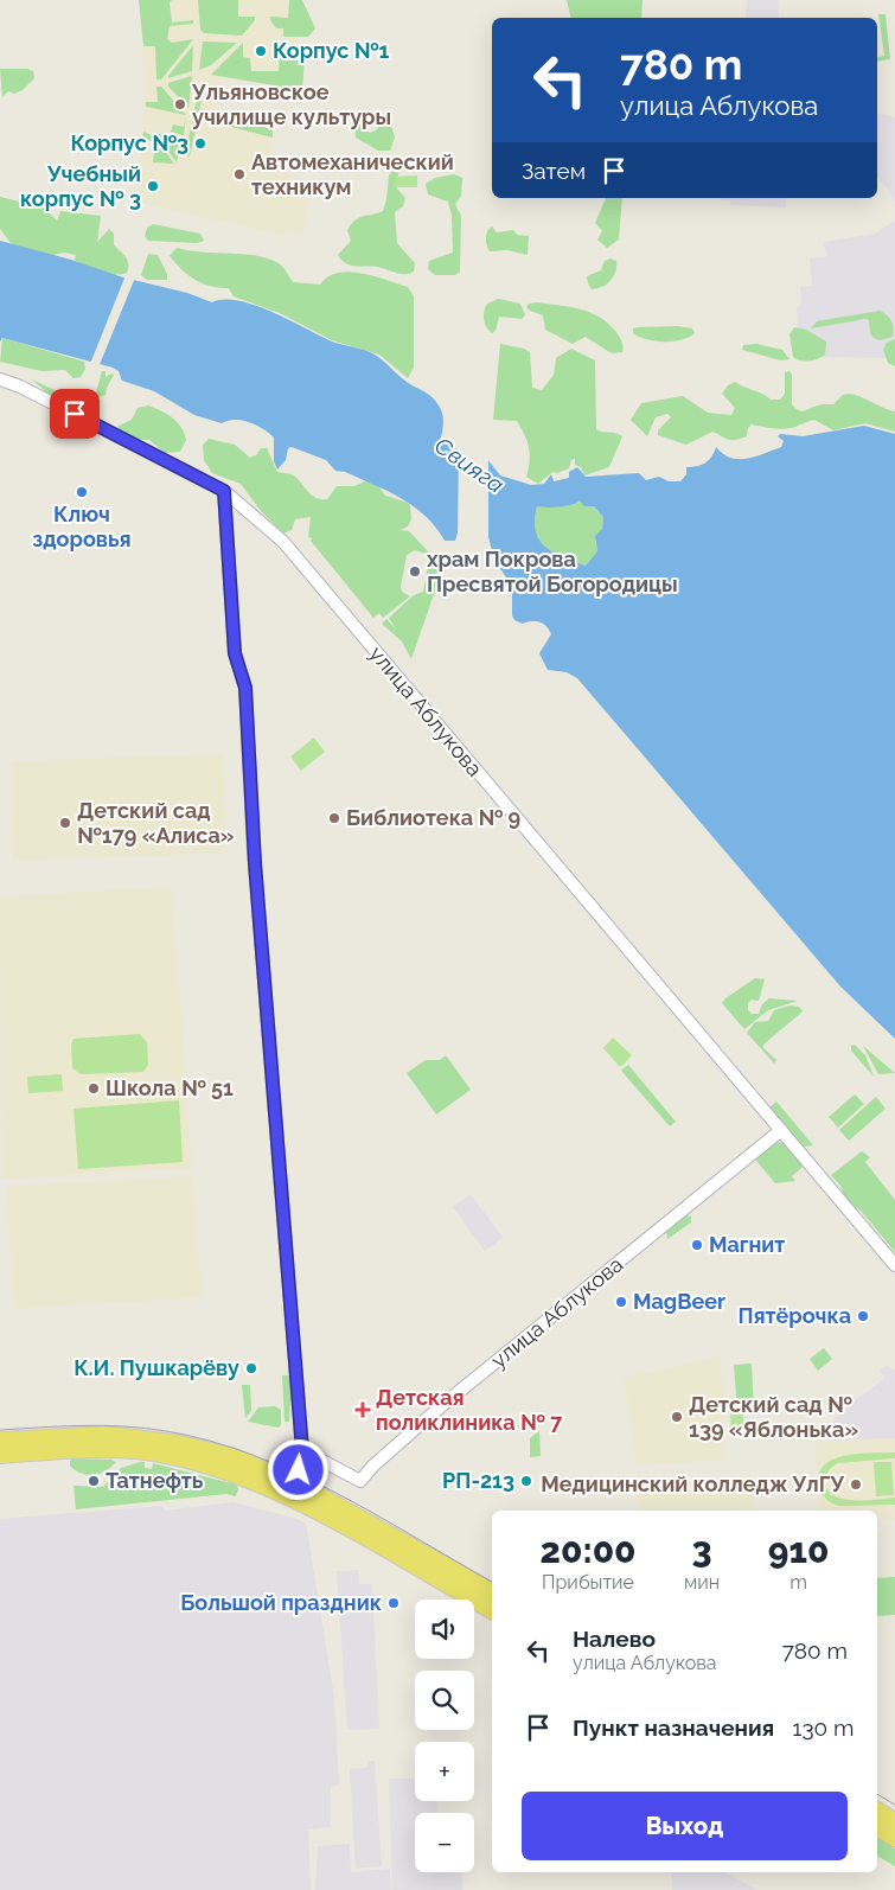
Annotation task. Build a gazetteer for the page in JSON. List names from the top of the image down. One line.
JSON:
{"streets":{"street":["улица Аблукова"]},"water":["Свияга"],"places":{"other":["Корпус №1","Ульяновское училище культуры","Корпус №3","Автомеханический техникум","Учебный корпус № 3","Ключ здоровья","храм Покрова Пресвятой Богородицы","Библиотека № 9","Детский сад №179 «Алиса»","Школа № 51","Магнит","MagBeer","Пятёрочка","К.И. Пушкарёву","Детский сад № 139 «Яблонька»","Татнефть","РП-213","Медицинский колледж УлГУ","Большой праздник"],"health":["Детская поликлиника № 7"]},"page":{"turn":["780 m","улица Аблукова"],"then":"Затем","eta":["20:00","Прибытие","3","мин","910","m"],"map_buttons":["+","−"],"list":[{"name":"Налево","note":"улица Аблукова","value":"780 m"},{"name":"Пункт назначения","value":"130 m"}],"buttons":"Выход"}}
